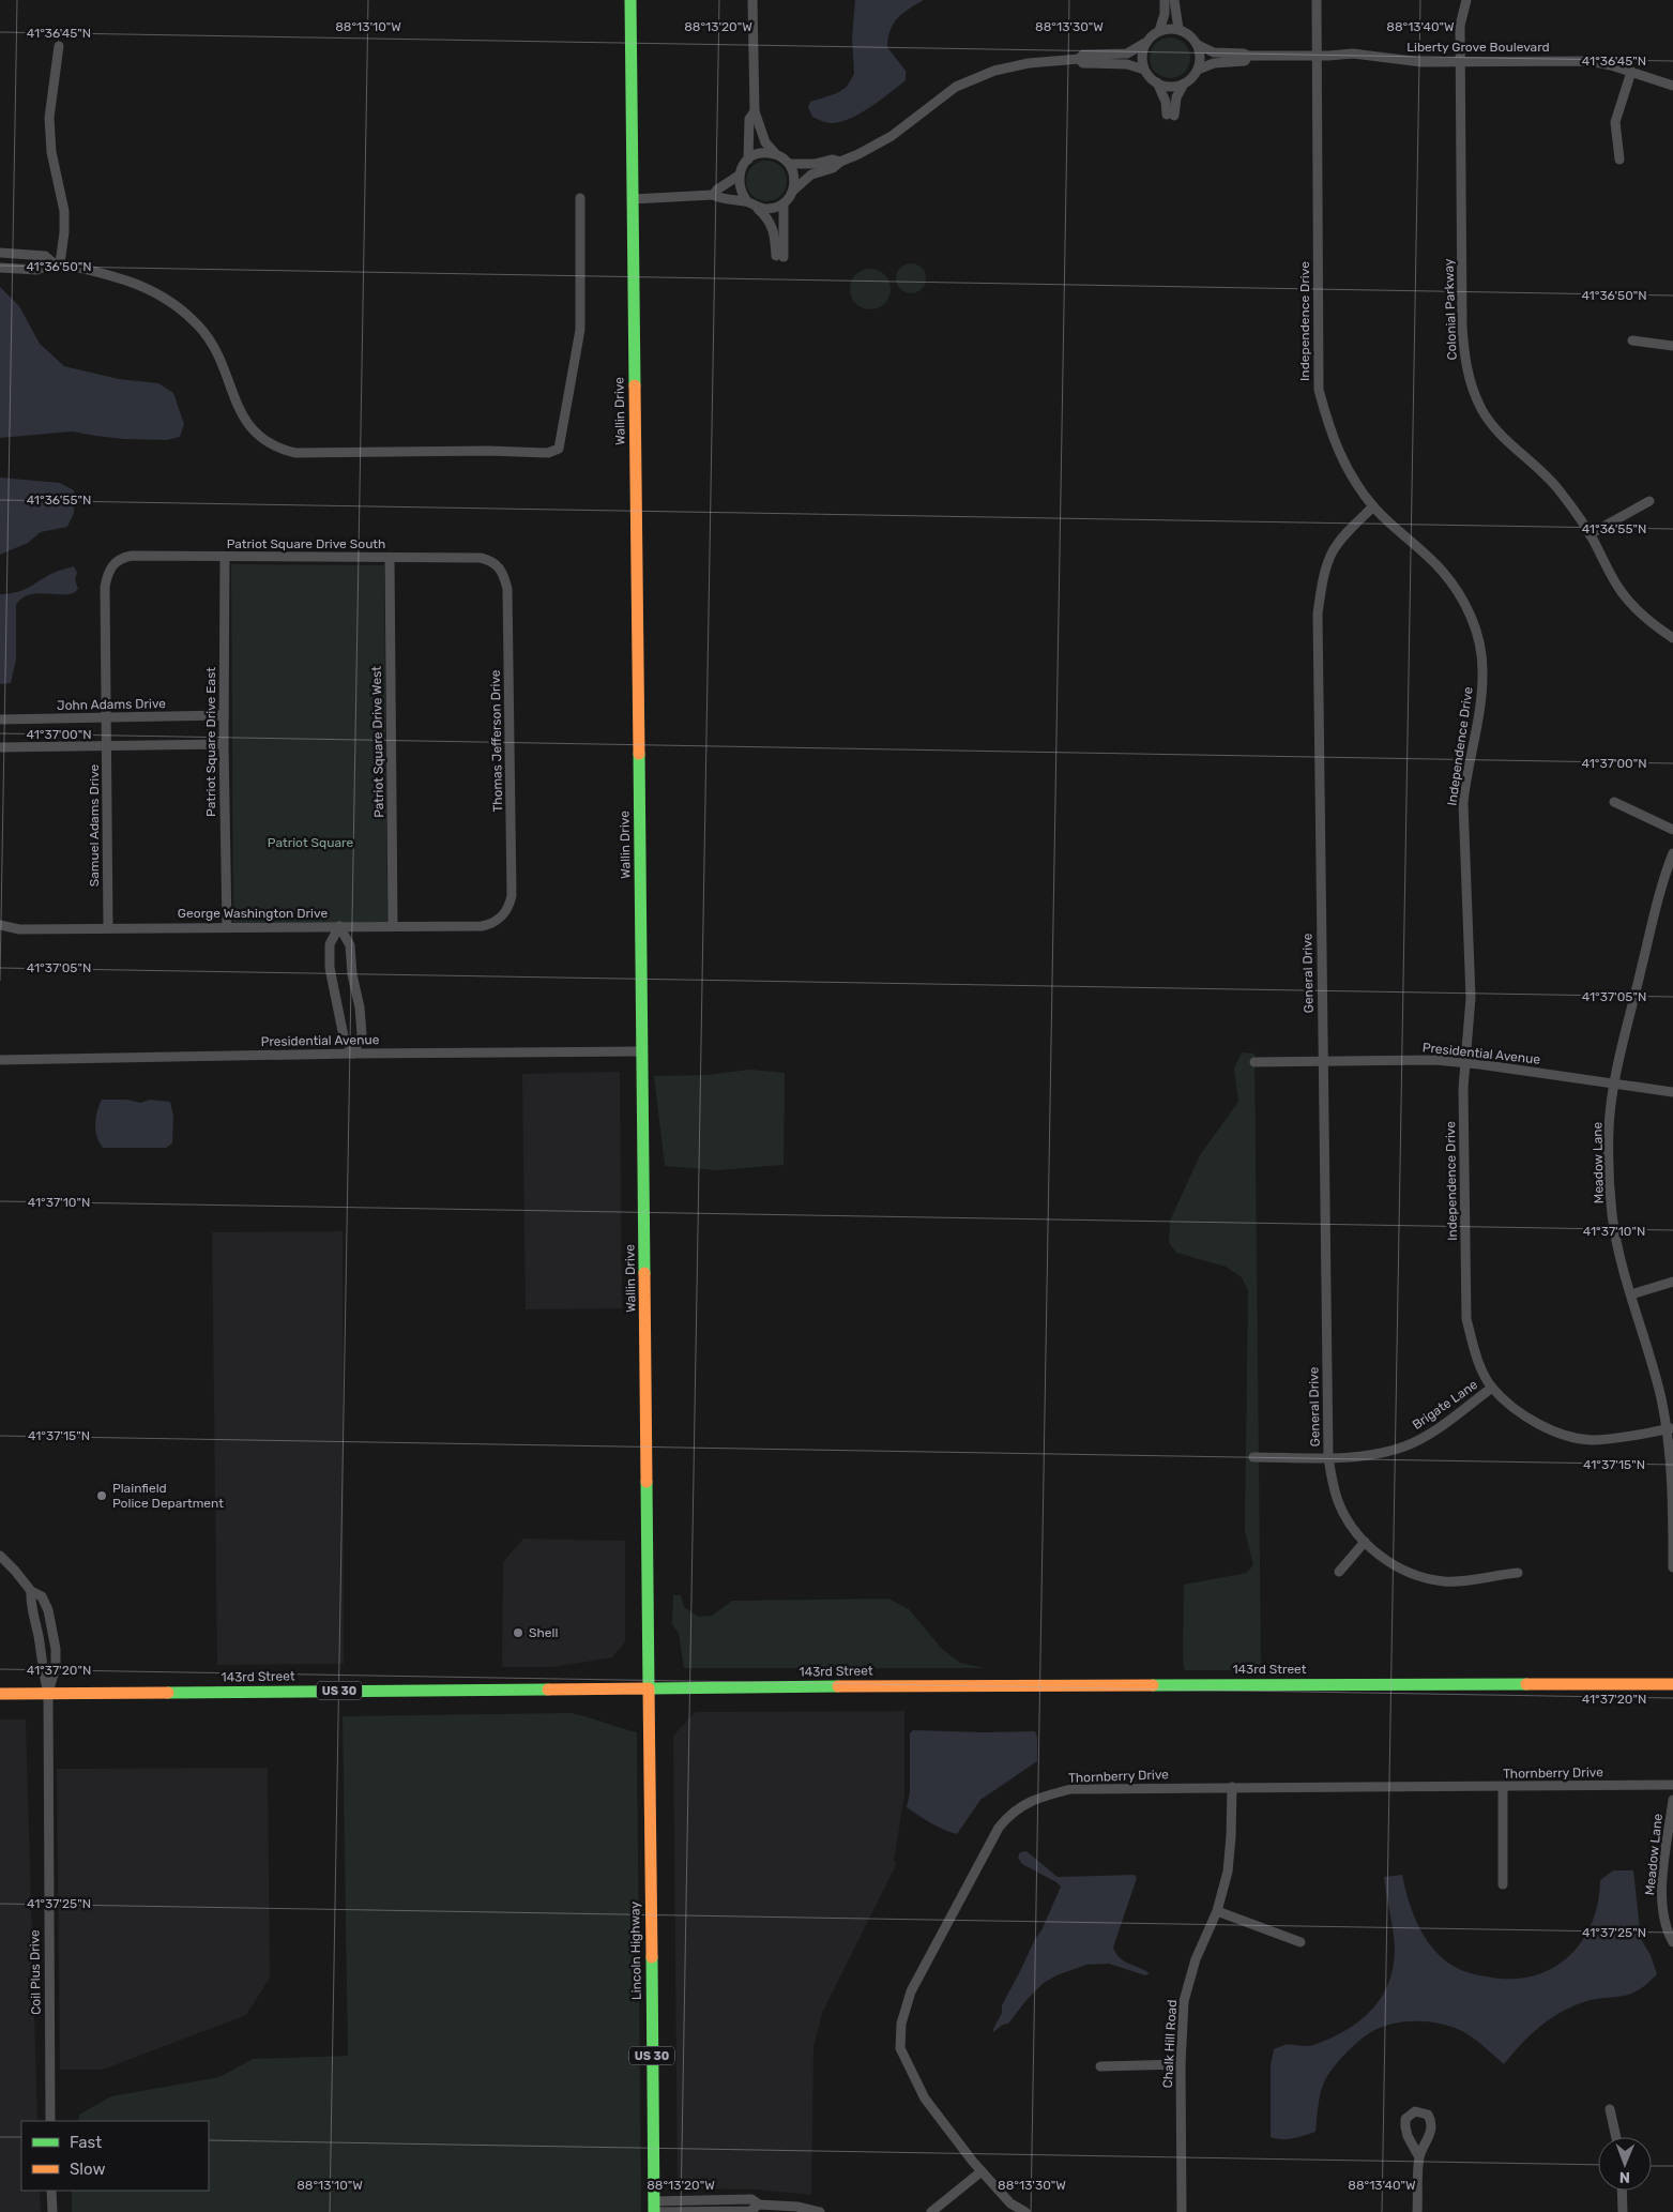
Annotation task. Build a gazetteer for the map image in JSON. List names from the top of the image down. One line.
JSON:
{"streets":{"main road":["Wallin Drive","143rd Street","US 30","Lincoln Highway"],"street":["Liberty Grove Boulevard","Colonial Parkway","Independence Drive","Patriot Square Drive South","John Adams Drive","Thomas Jefferson Drive","Patriot Square Drive East","Patriot Square Drive West","Samuel Adams Drive","George Washington Drive","General Drive","Presidential Avenue","Meadow Lane","Brigate Lane","Thornberry Drive","Coil Plus Drive","Chalk Hill Road"]},"crossings":[["Liberty Grove Boulevard","Colonial Parkway"],["Liberty Grove Boulevard","Independence Drive"],["Independence Drive","General Drive"],["Independence Drive","Presidential Avenue"],["Independence Drive","Meadow Lane"],["Independence Drive","Brigate Lane"],["Wallin Drive","Presidential Avenue"],["Wallin Drive","143rd Street"],["Wallin Drive","Lincoln Highway"],["Patriot Square Drive South","Thomas Jefferson Drive"],["Patriot Square Drive South","Patriot Square Drive East"],["Patriot Square Drive South","Patriot Square Drive West"],["Patriot Square Drive South","Samuel Adams Drive"],["John Adams Drive","Patriot Square Drive East"],["John Adams Drive","Samuel Adams Drive"],["Thomas Jefferson Drive","George Washington Drive"],["Patriot Square Drive East","George Washington Drive"],["Patriot Square Drive West","George Washington Drive"],["Samuel Adams Drive","George Washington Drive"],["General Drive","Presidential Avenue"],["General Drive","Brigate Lane"],["Presidential Avenue","Meadow Lane"],["143rd Street","Lincoln Highway"],["143rd Street","Coil Plus Drive"],["Thornberry Drive","Chalk Hill Road"]],"parks":["Patriot Square"],"places":["Plainfield Police Department","Shell"],"legend":["Fast","Slow"],"north":"bottom","coordinates":["88°13'10\"W","88°13'20\"W","88°13'30\"W","88°13'40\"W","41°36'45\"N","41°36'50\"N","41°36'55\"N","41°37'00\"N","41°37'05\"N","41°37'10\"N","41°37'15\"N","41°37'20\"N","41°37'25\"N"]}
